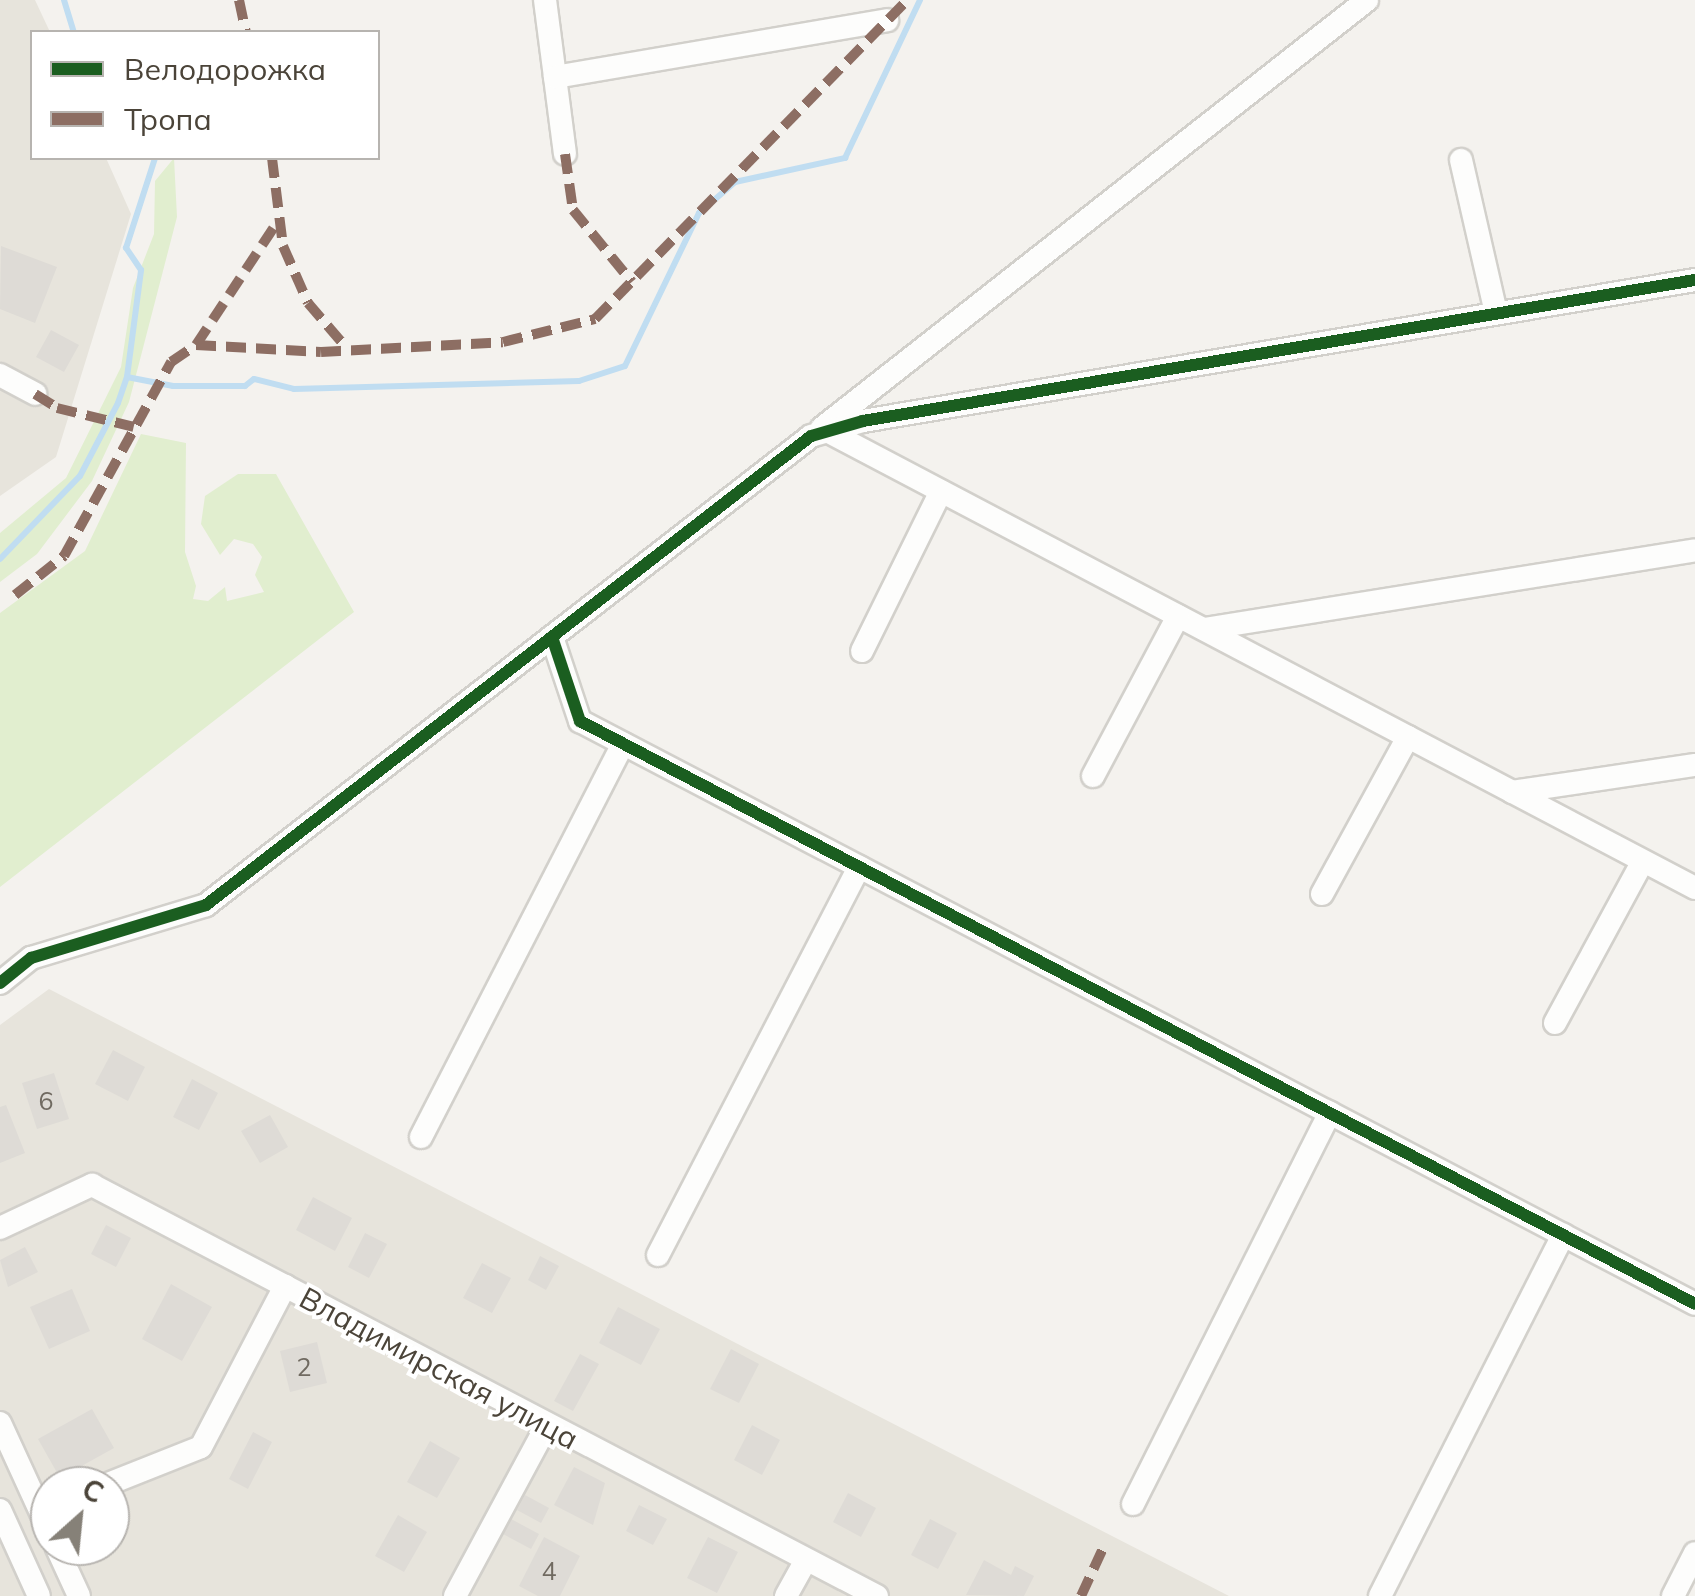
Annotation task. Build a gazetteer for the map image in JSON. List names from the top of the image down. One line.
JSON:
{"streets":{"street":["Владимирская улица"]},"house_numbers":["6","2","4"],"legend":["Велодорожка","Тропа"],"north":"top right"}
